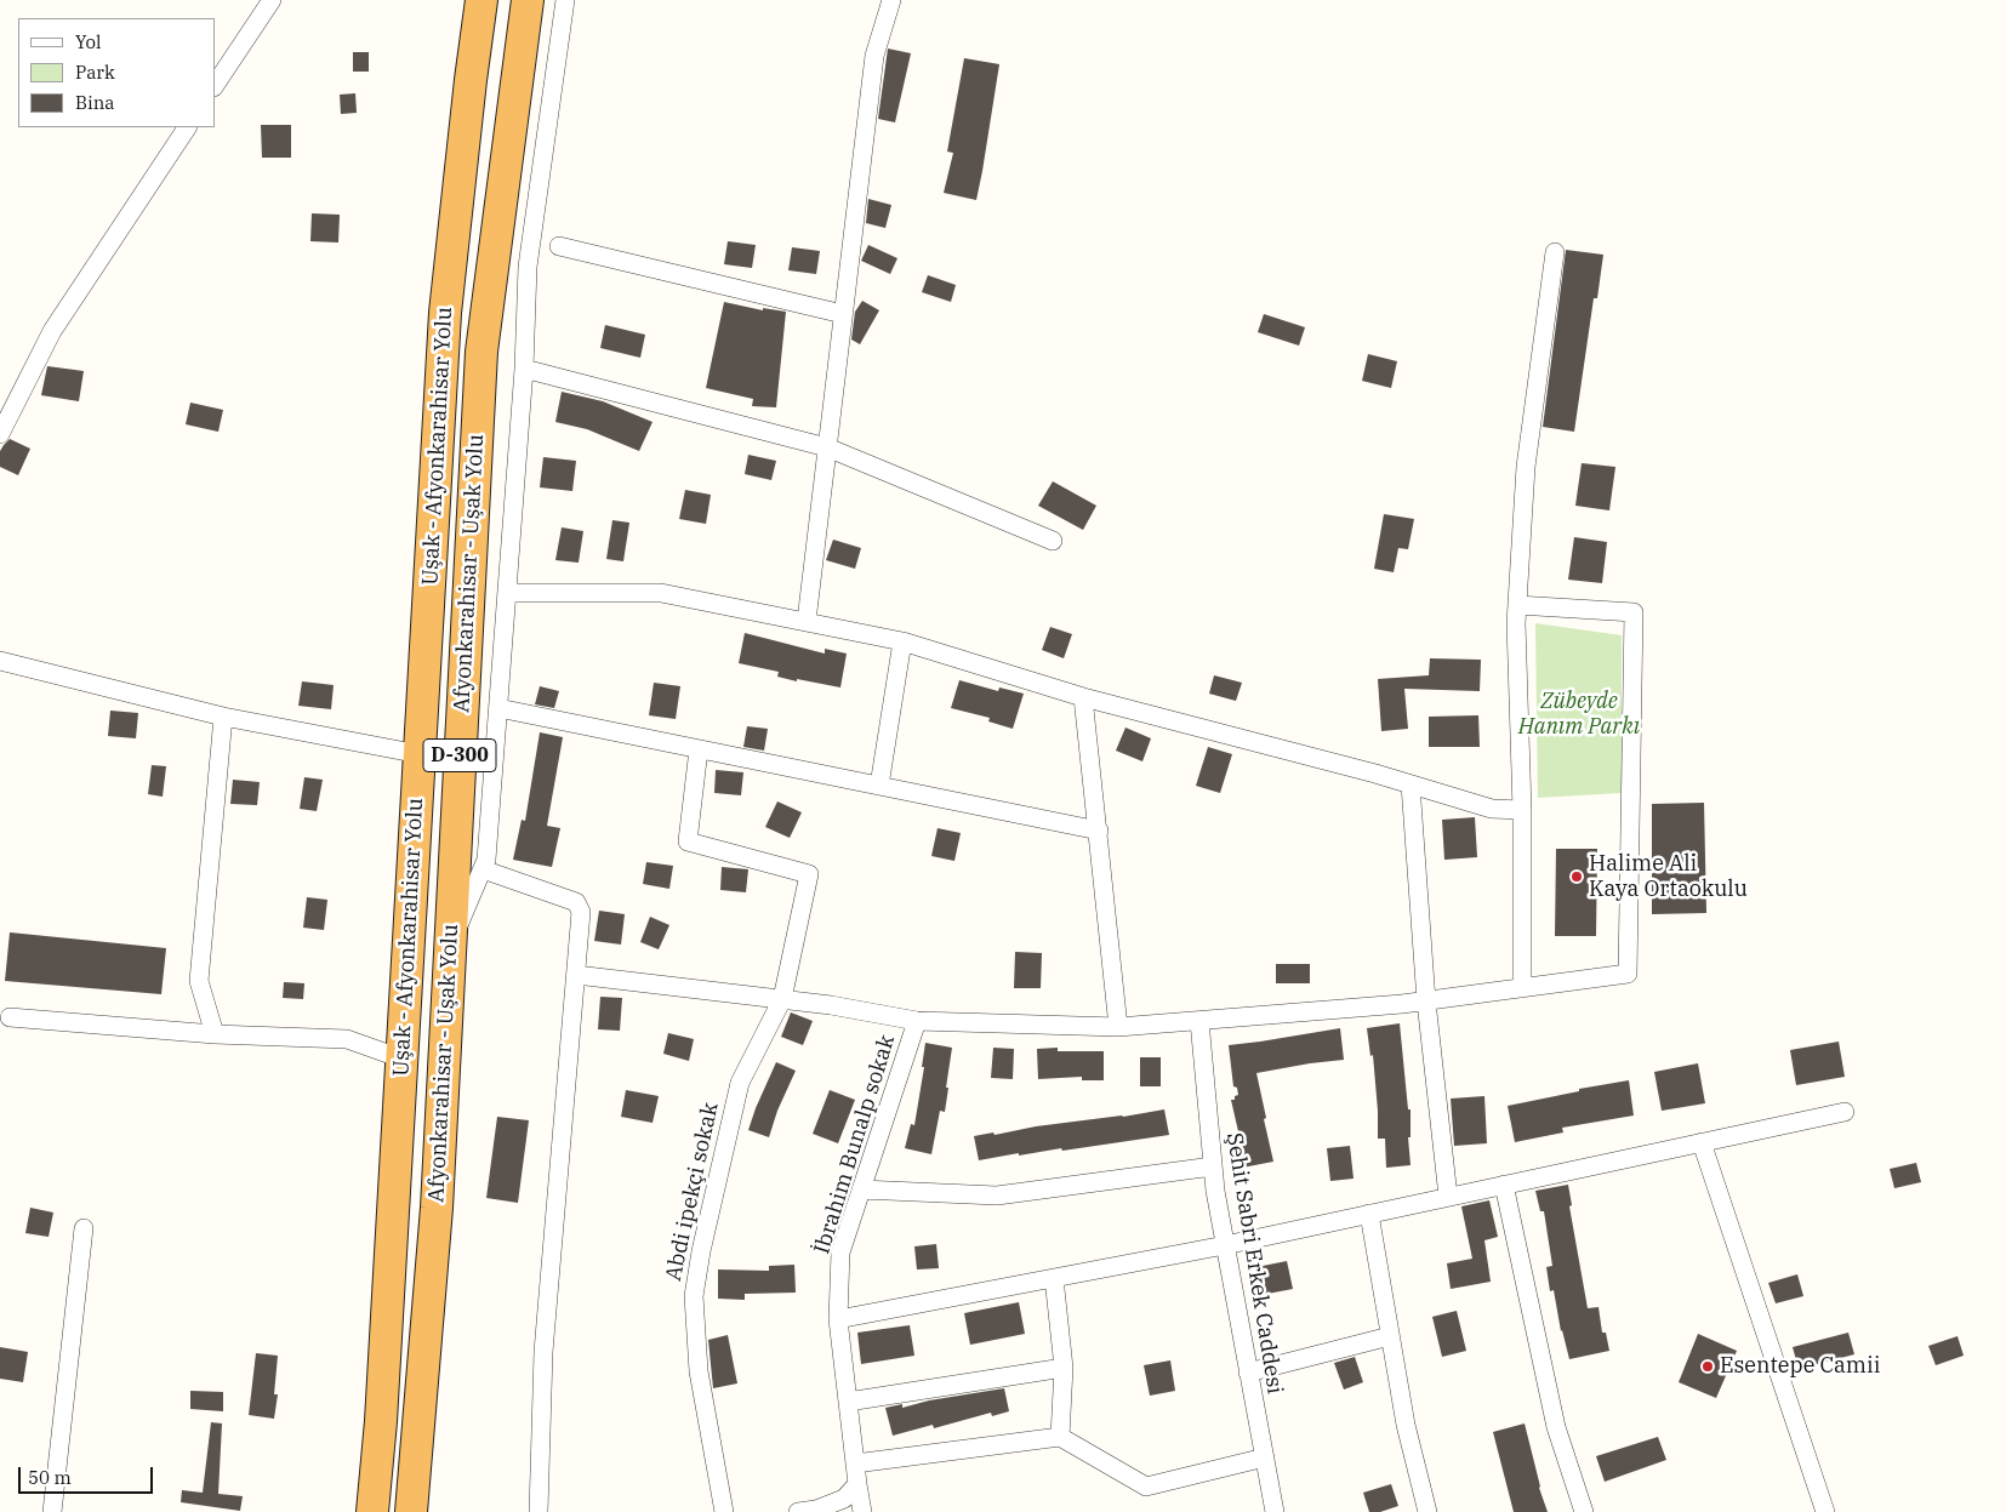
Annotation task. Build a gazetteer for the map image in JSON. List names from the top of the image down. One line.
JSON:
{"streets":{"highway":["Uşak - Afyonkarahisar Yolu","Afyonkarahisar - Uşak Yolu","D-300"],"street":["İbrahim Bunalp sokak","Abdi ipekçi sokak","Şehit Sabri Erkek Caddesi"]},"parks":["Zübeyde Hanım Parkı"],"places":["Halime Ali Kaya Ortaokulu","Esentepe Camii"],"legend":["Yol","Park","Bina"],"scale_bar":"50 m"}
